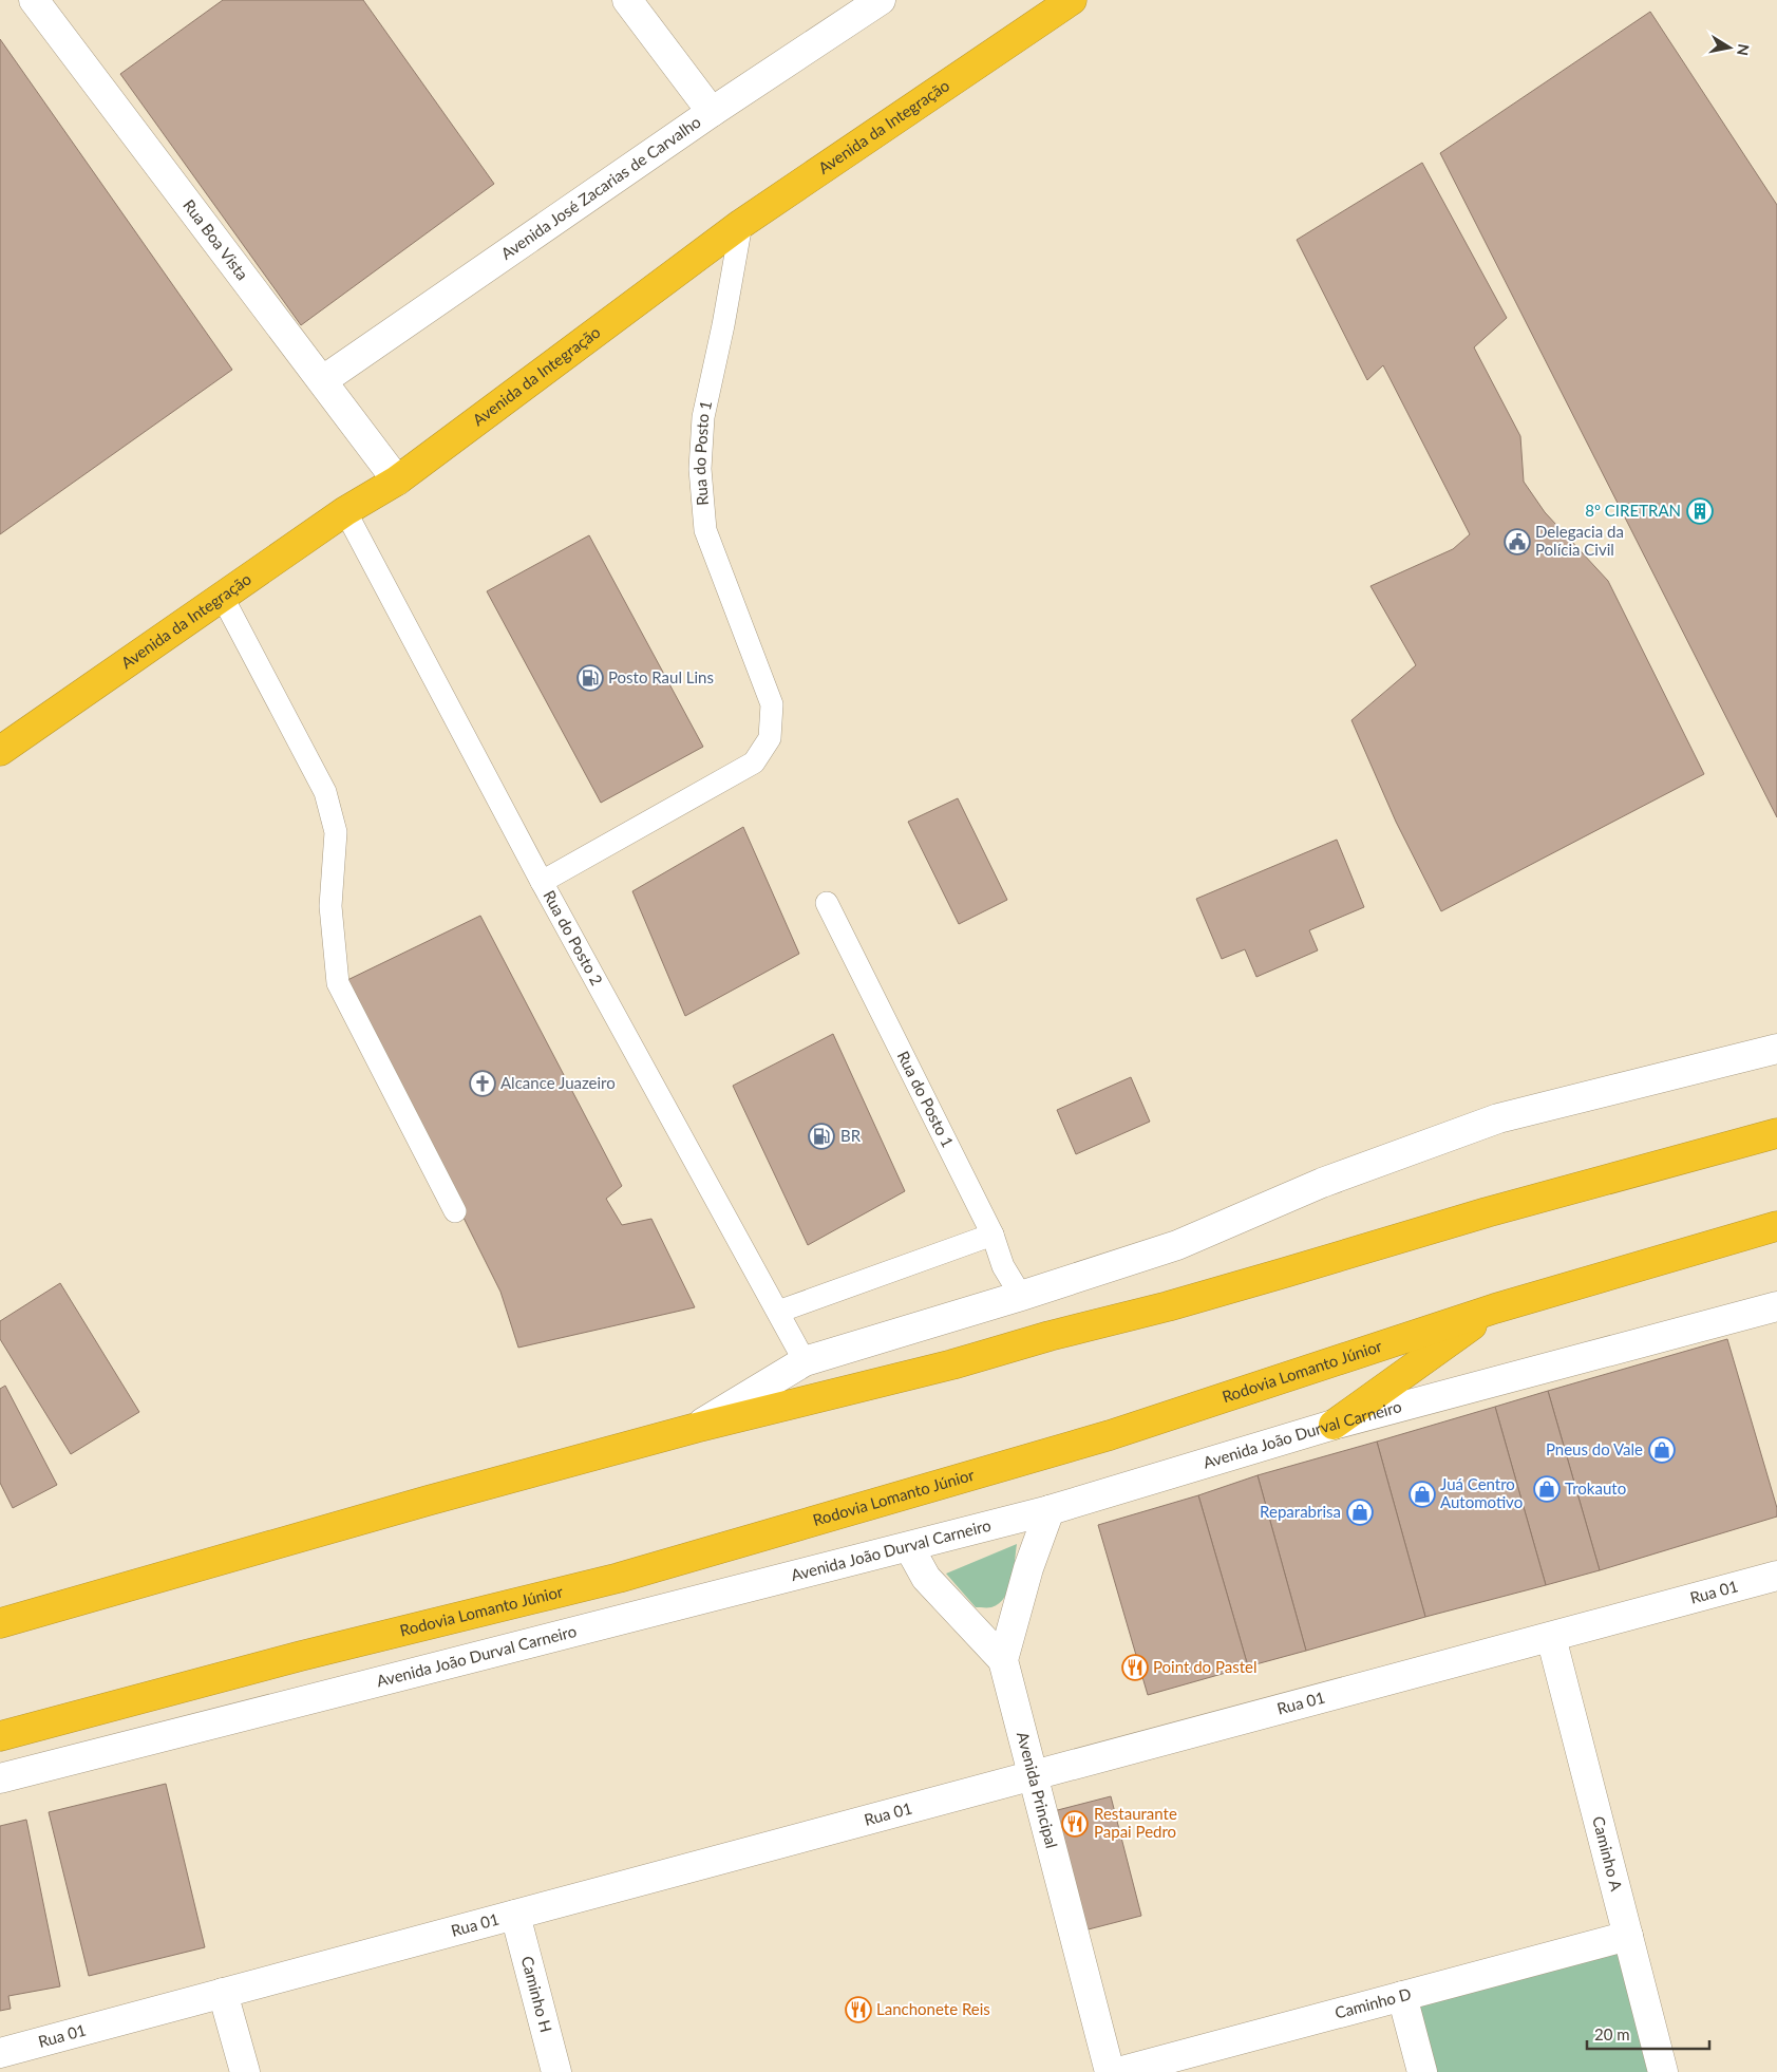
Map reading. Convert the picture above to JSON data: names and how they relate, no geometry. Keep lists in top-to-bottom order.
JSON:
{
  "streets": {
    "highway": ["Avenida da Integração", "Rodovia Lomanto Júnior"],
    "street": [
      "Avenida José Zacarias de Carvalho",
      "Rua Boa Vista",
      "Avenida João Durval Carneiro",
      "Rua 01",
      "Avenida Principal",
      "Caminho A",
      "Caminho H",
      "Caminho D"
    ],
    "lane": ["Rua do Posto 1", "Rua do Posto 2"]
  },
  "crossings": [
    ["Avenida da Integração", "Rua Boa Vista"],
    ["Avenida da Integração", "Rua do Posto 1"],
    ["Avenida da Integração", "Rua do Posto 2"],
    ["Avenida José Zacarias de Carvalho", "Rua Boa Vista"],
    ["Rua do Posto 1", "Rua do Posto 2"],
    ["Rua 01", "Avenida Principal"],
    ["Rua 01", "Caminho A"],
    ["Rua 01", "Caminho H"],
    ["Caminho A", "Caminho D"]
  ],
  "places": {
    "building": ["8º CIRETRAN"],
    "public building": ["Delegacia da Polícia Civil"],
    "fuel station": ["Posto Raul Lins", "BR"],
    "church": ["Alcance Juazeiro"],
    "shop": [
      "Pneus do Vale",
      "Trokauto",
      "Juá Centro Automotivo",
      "Reparabrisa"
    ],
    "restaurant": ["Point do Pastel", "Restaurante Papai Pedro", "Lanchonete Reis"]
  },
  "scale_bar": "20 m",
  "north": "right"
}
